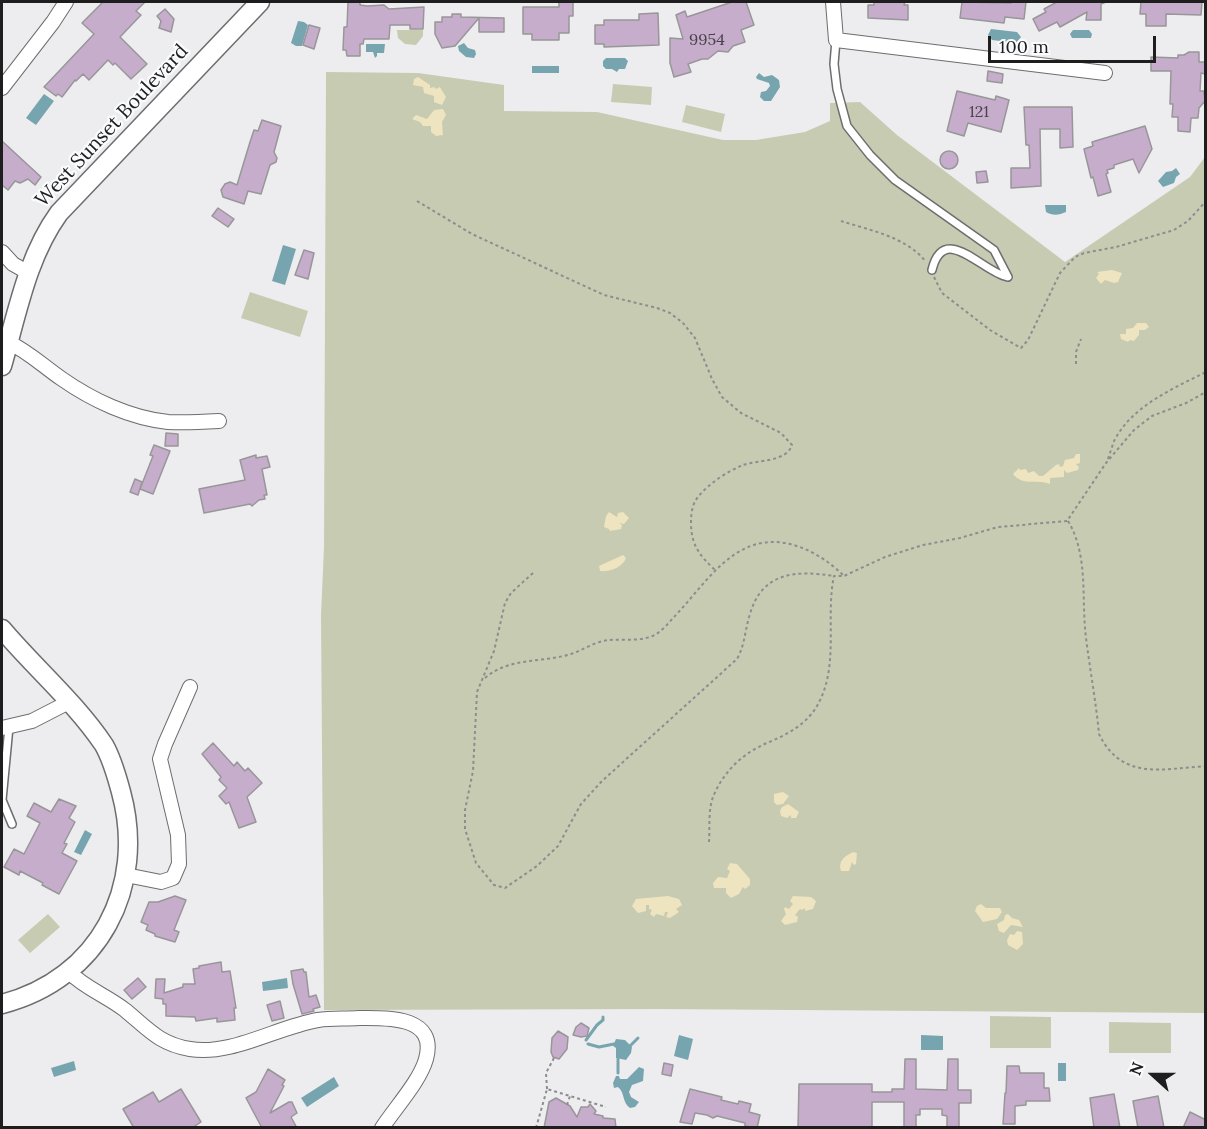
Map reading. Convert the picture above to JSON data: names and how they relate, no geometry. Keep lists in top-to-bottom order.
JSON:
{
  "streets": {
    "main road": ["West Sunset Boulevard"]
  },
  "house_numbers": ["9954", "121"],
  "scale_bar": "100 m",
  "north": "left"
}
